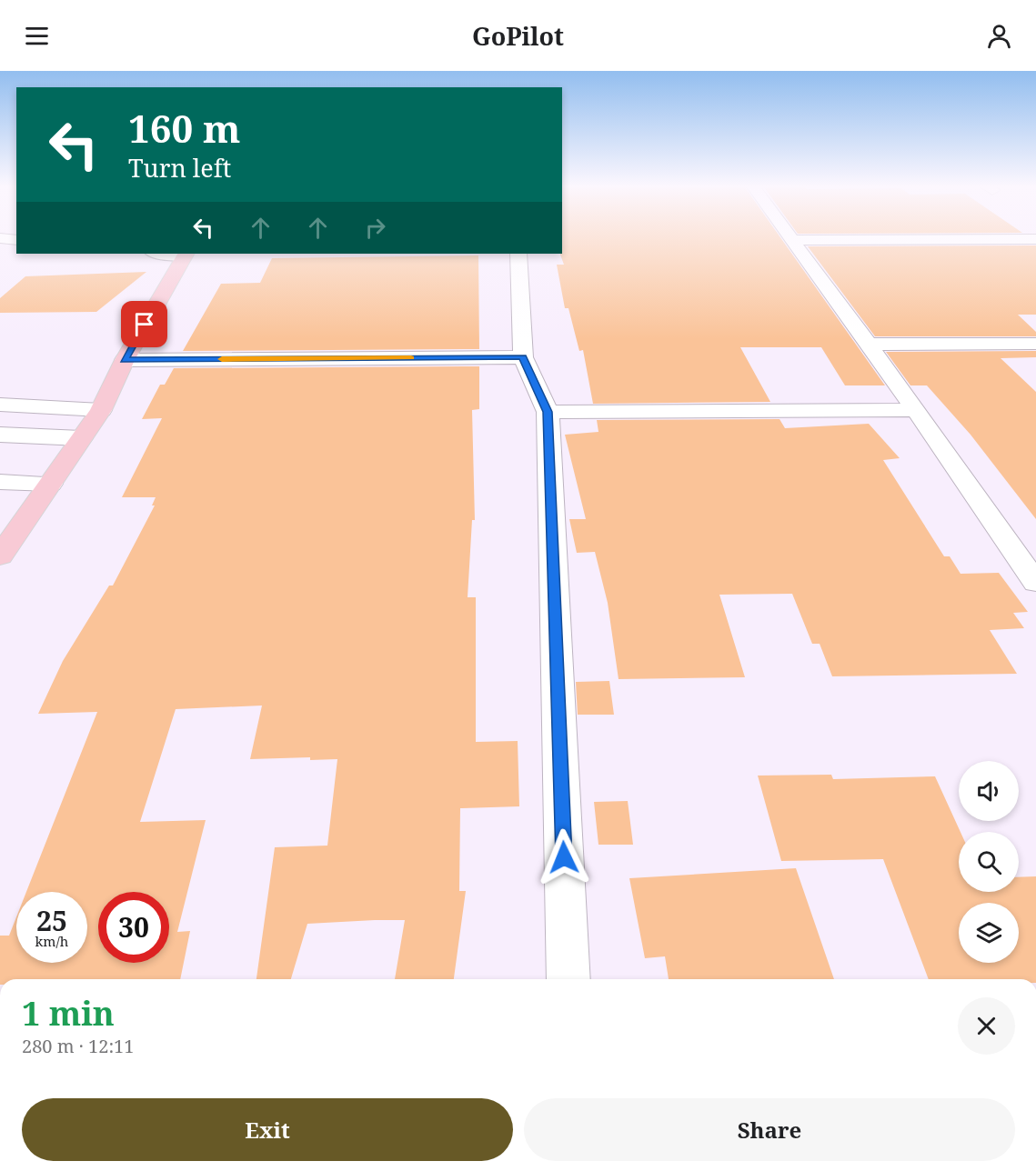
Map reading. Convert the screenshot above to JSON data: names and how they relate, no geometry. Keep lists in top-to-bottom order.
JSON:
{
  "page": {
    "header": "GoPilot",
    "turn": ["160 m", "Turn left"],
    "speed": "25 km/h",
    "limit": "30",
    "heading": ["1 min", "280 m · 12:11"],
    "buttons": ["Exit", "Share"]
  }
}
